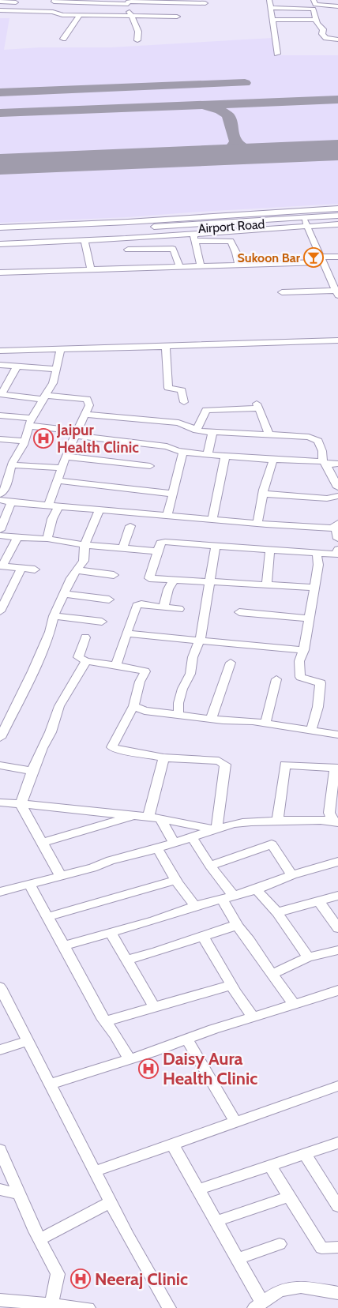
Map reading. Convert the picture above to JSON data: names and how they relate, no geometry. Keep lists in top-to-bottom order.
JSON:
{
  "streets": {
    "street": ["Airport Road"]
  },
  "places": {
    "bar": ["Sukoon Bar"],
    "hospital": ["Jaipur Health Clinic", "Daisy Aura Health Clinic", "Neeraj Clinic"]
  }
}
